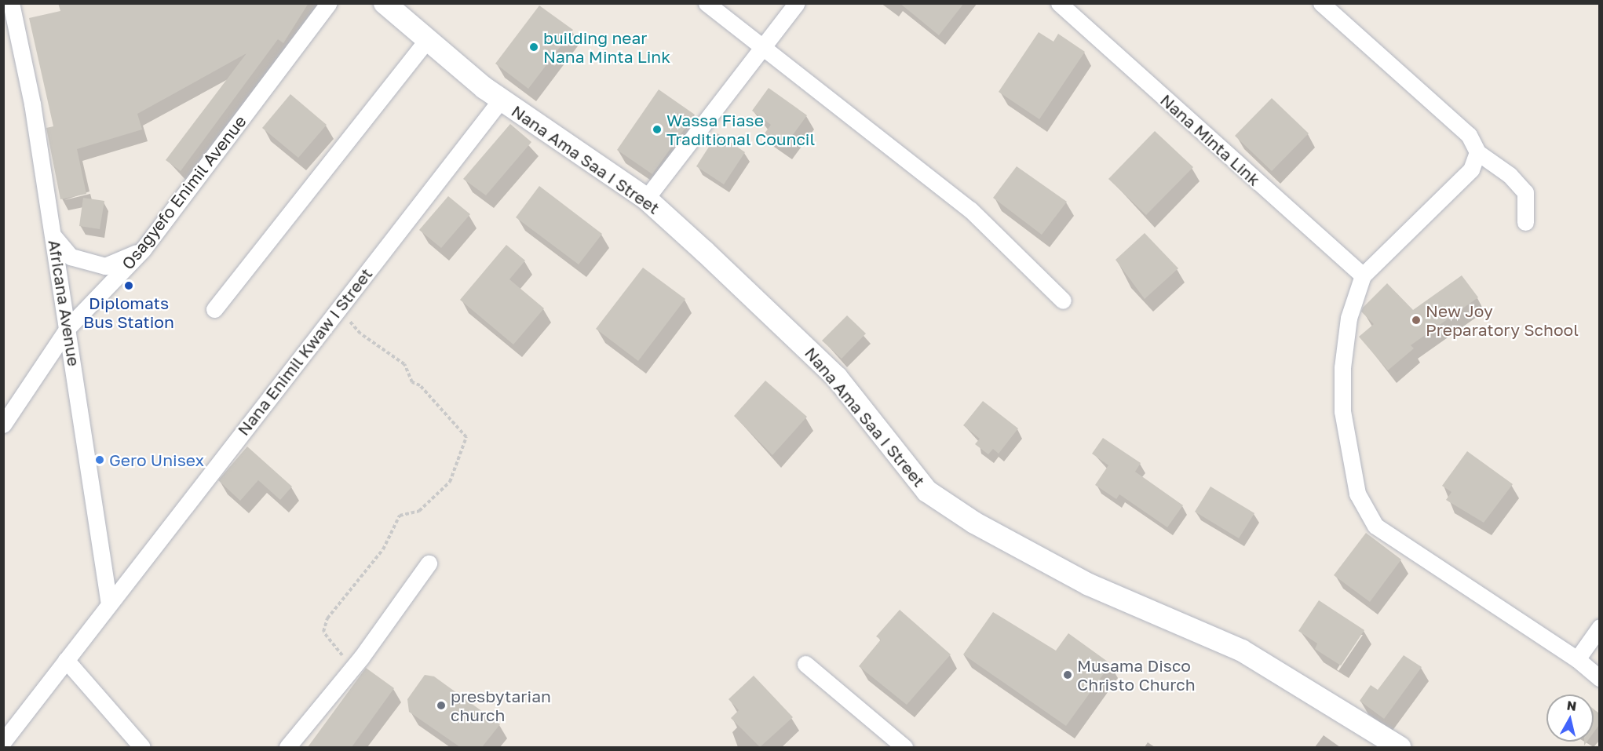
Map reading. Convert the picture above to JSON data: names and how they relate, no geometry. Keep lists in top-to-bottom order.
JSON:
{
  "streets": {
    "street": [
      "Nana Minta Link",
      "Nana Ama Saa I Street",
      "Osagyefo Enimil Avenue",
      "Africana Avenue",
      "Nana Enimil Kwaw I Street"
    ]
  },
  "crossings": [
    ["Nana Ama Saa I Street", "Nana Enimil Kwaw I Street"],
    ["Osagyefo Enimil Avenue", "Africana Avenue"],
    ["Africana Avenue", "Nana Enimil Kwaw I Street"]
  ],
  "places": [
    "building near Nana Minta Link",
    "Wassa Fiase Traditional Council",
    "Diplomats Bus Station",
    "New Joy Preparatory School",
    "Gero Unisex",
    "Musama Disco Christo Church",
    "presbytarian church"
  ],
  "north": "top"
}
